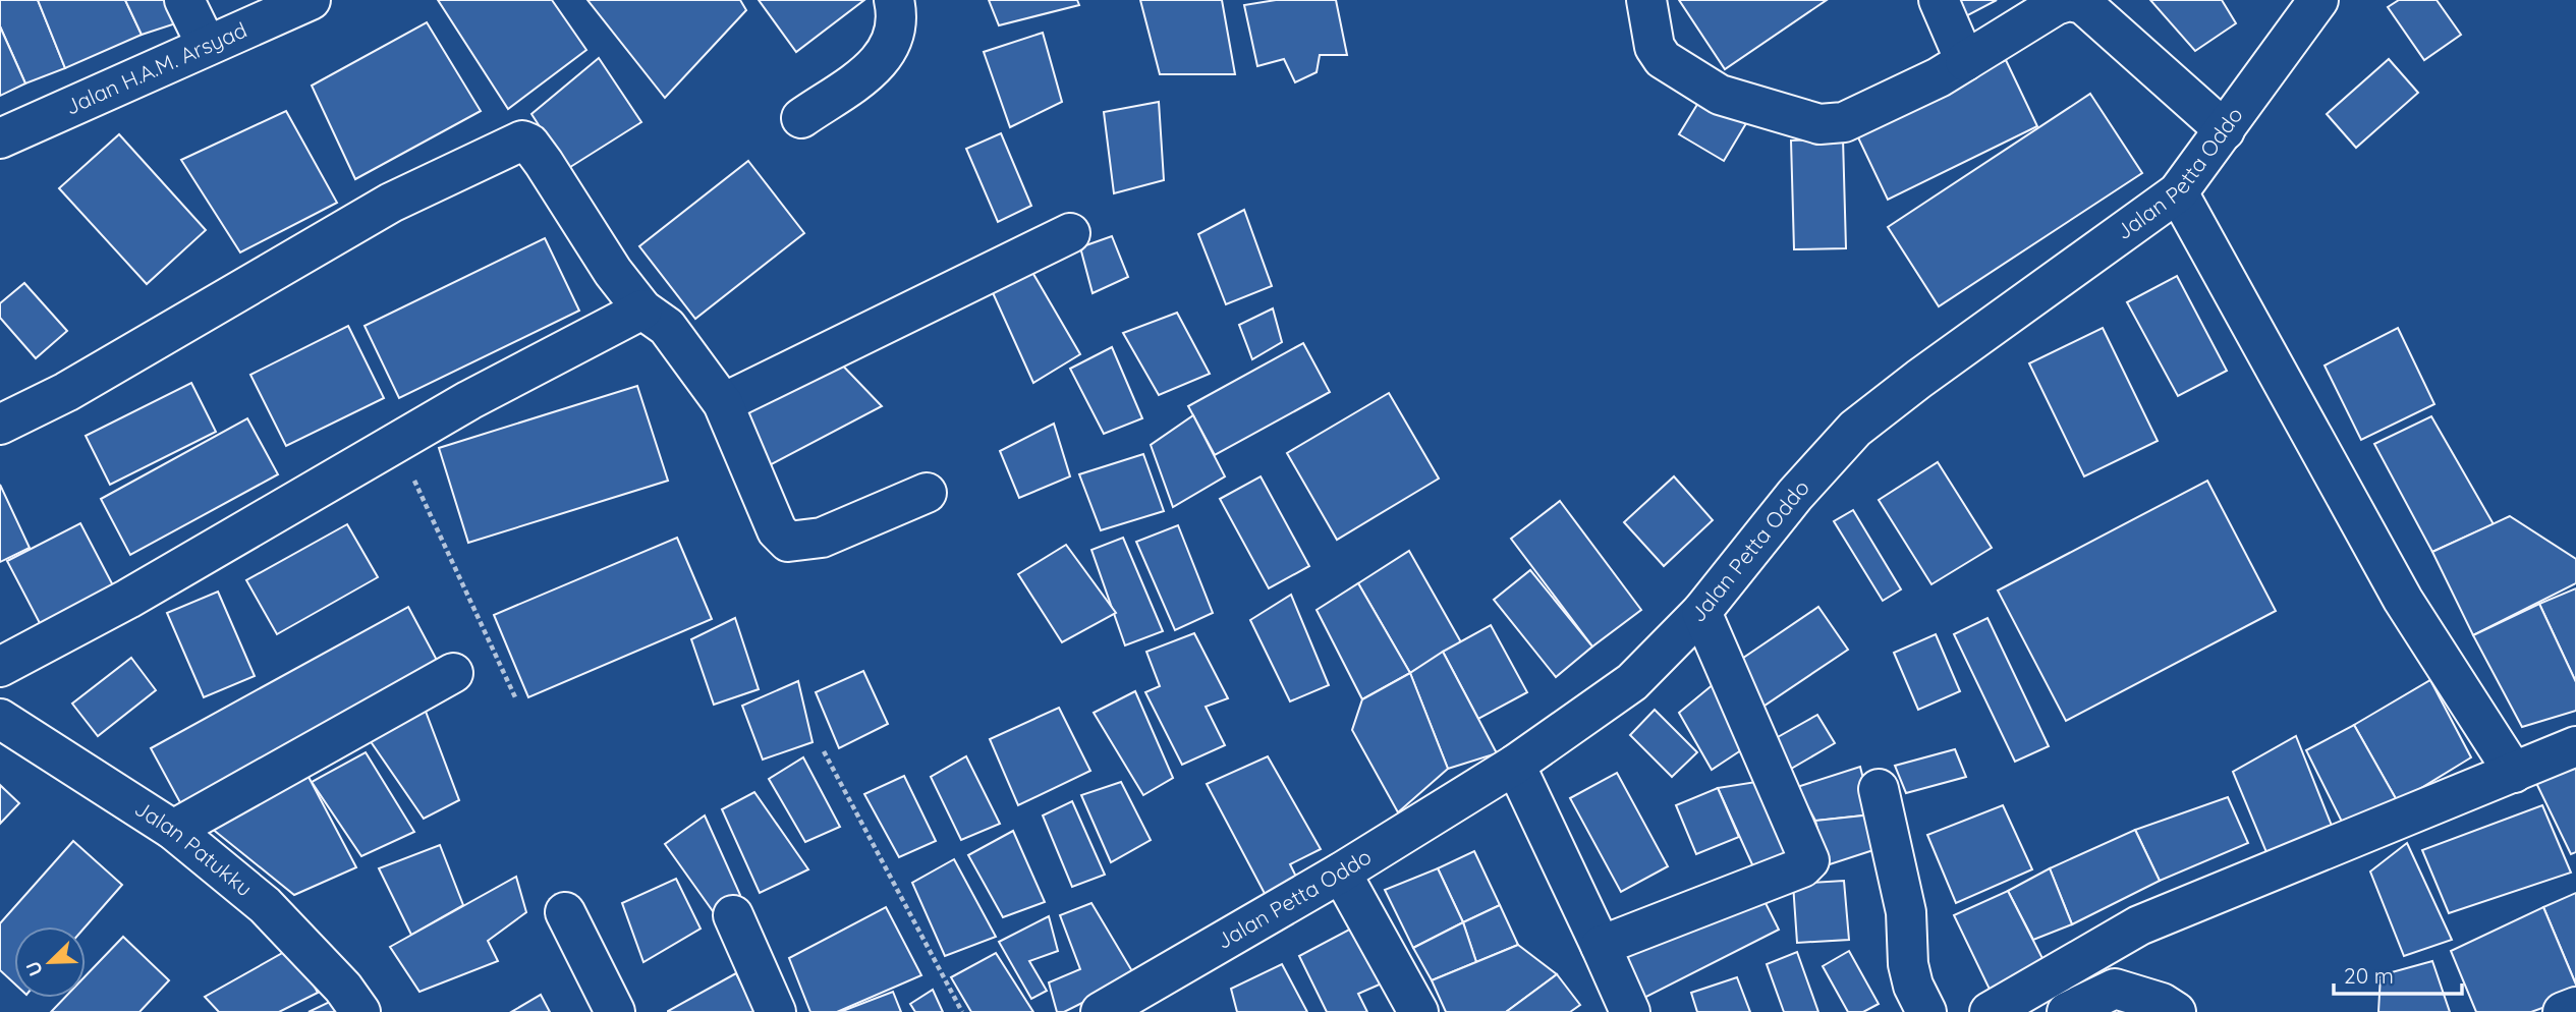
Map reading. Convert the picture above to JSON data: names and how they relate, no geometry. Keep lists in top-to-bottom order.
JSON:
{
  "streets": {
    "main road": ["Jalan H.A.M. Arsyad", "Jalan Petta Oddo", "Jalan Patukku"]
  },
  "scale_bar": "20 m",
  "north": "bottom left"
}
